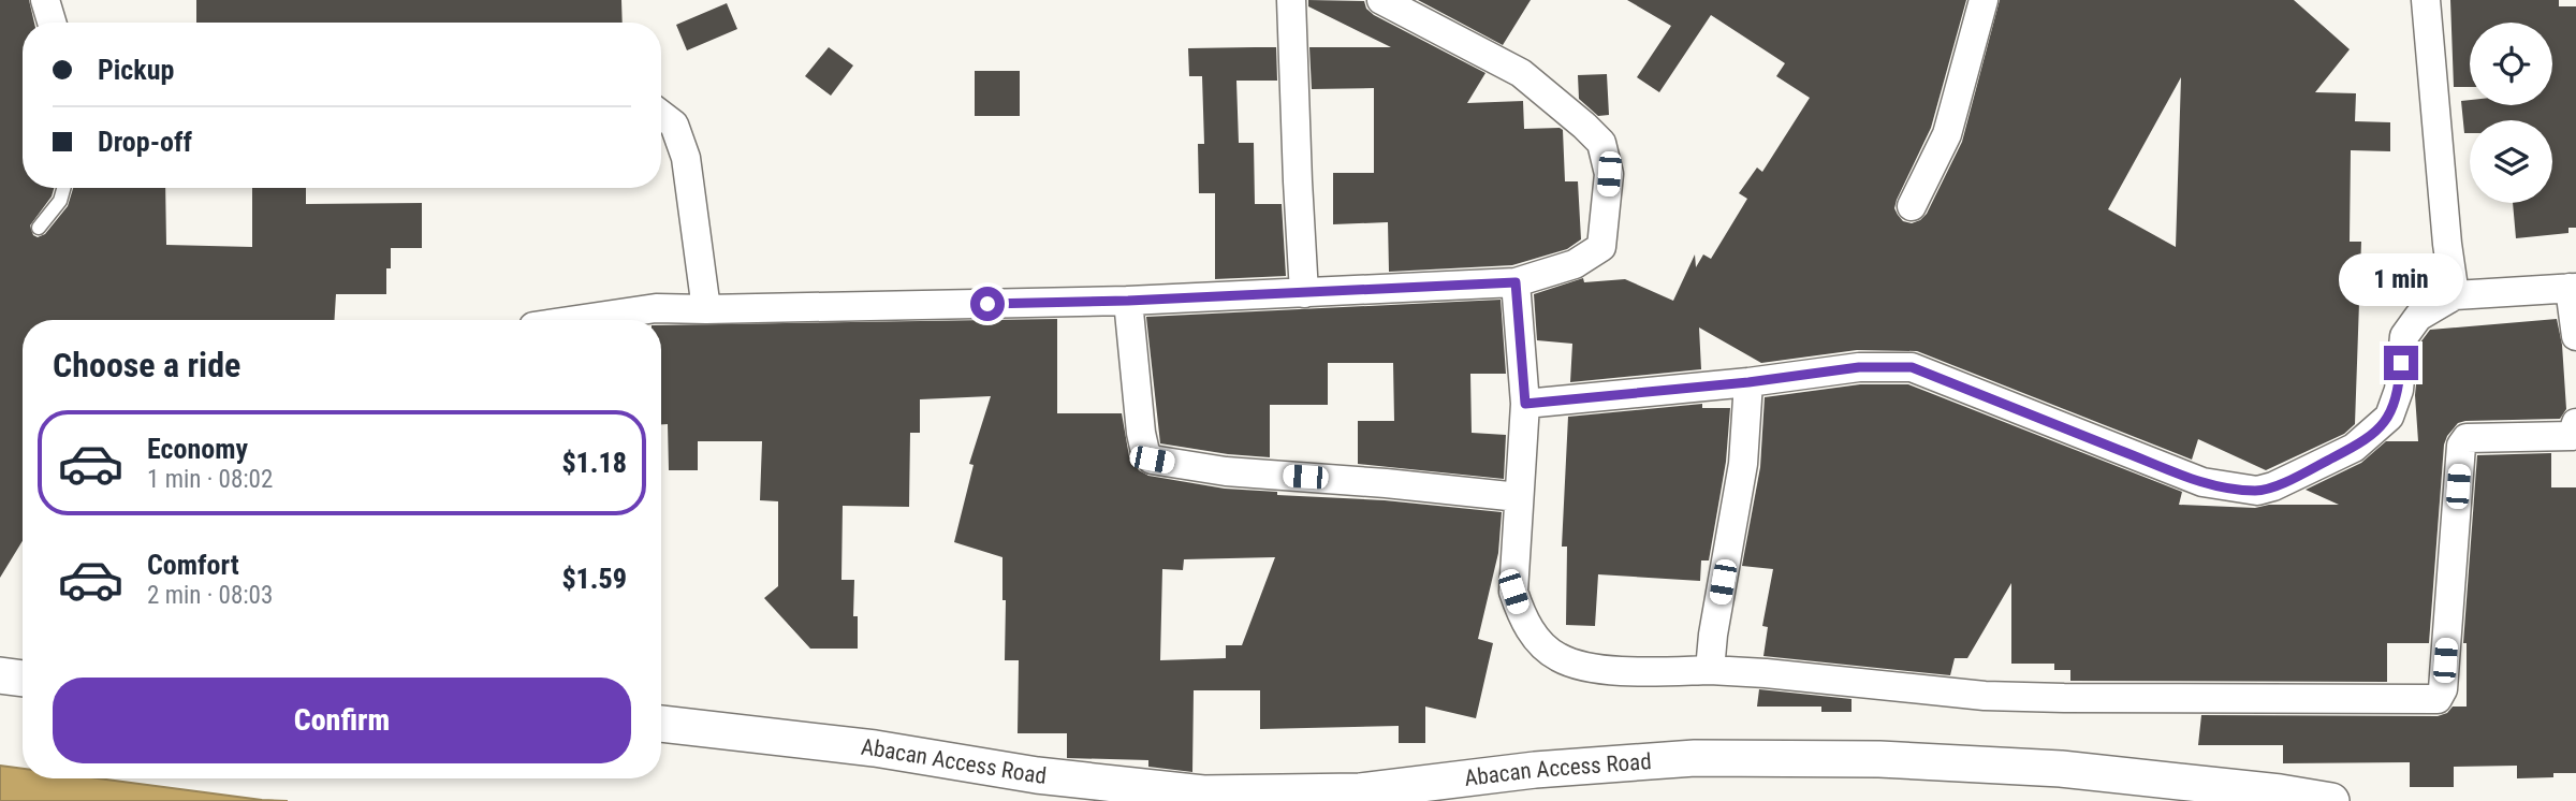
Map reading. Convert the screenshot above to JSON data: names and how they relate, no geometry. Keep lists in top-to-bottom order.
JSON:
{
  "streets": {
    "street": ["Abacan Access Road"]
  },
  "page": {
    "banner": ["Pickup", "Drop-off"],
    "bubble": "1 min",
    "heading": "Choose a ride",
    "list": [
      {
        "name": "Economy",
        "note": "1 min · 08:02",
        "value": "$1.18"
      },
      {
        "name": "Comfort",
        "note": "2 min · 08:03",
        "value": "$1.59"
      }
    ],
    "buttons": "Confirm"
  }
}
